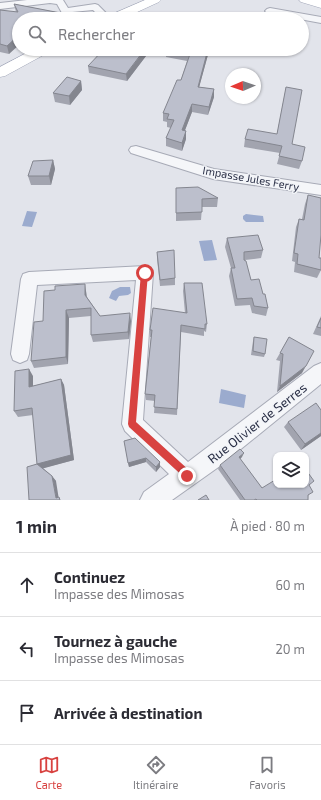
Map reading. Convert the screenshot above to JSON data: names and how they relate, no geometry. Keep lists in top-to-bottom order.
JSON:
{
  "streets": {
    "street": ["Impasse Jules Ferry", "Rue Olivier de Serres"]
  },
  "north": "left",
  "page": {
    "search": "Rechercher",
    "heading": ["1 min", "À pied · 80 m"],
    "list": [
      ["Continuez", "Impasse des Mimosas", "60 m"],
      ["Tournez à gauche", "Impasse des Mimosas", "20 m"],
      "Arrivée à destination"
    ],
    "nav": ["Carte", "Itinéraire", "Favoris"]
  }
}
